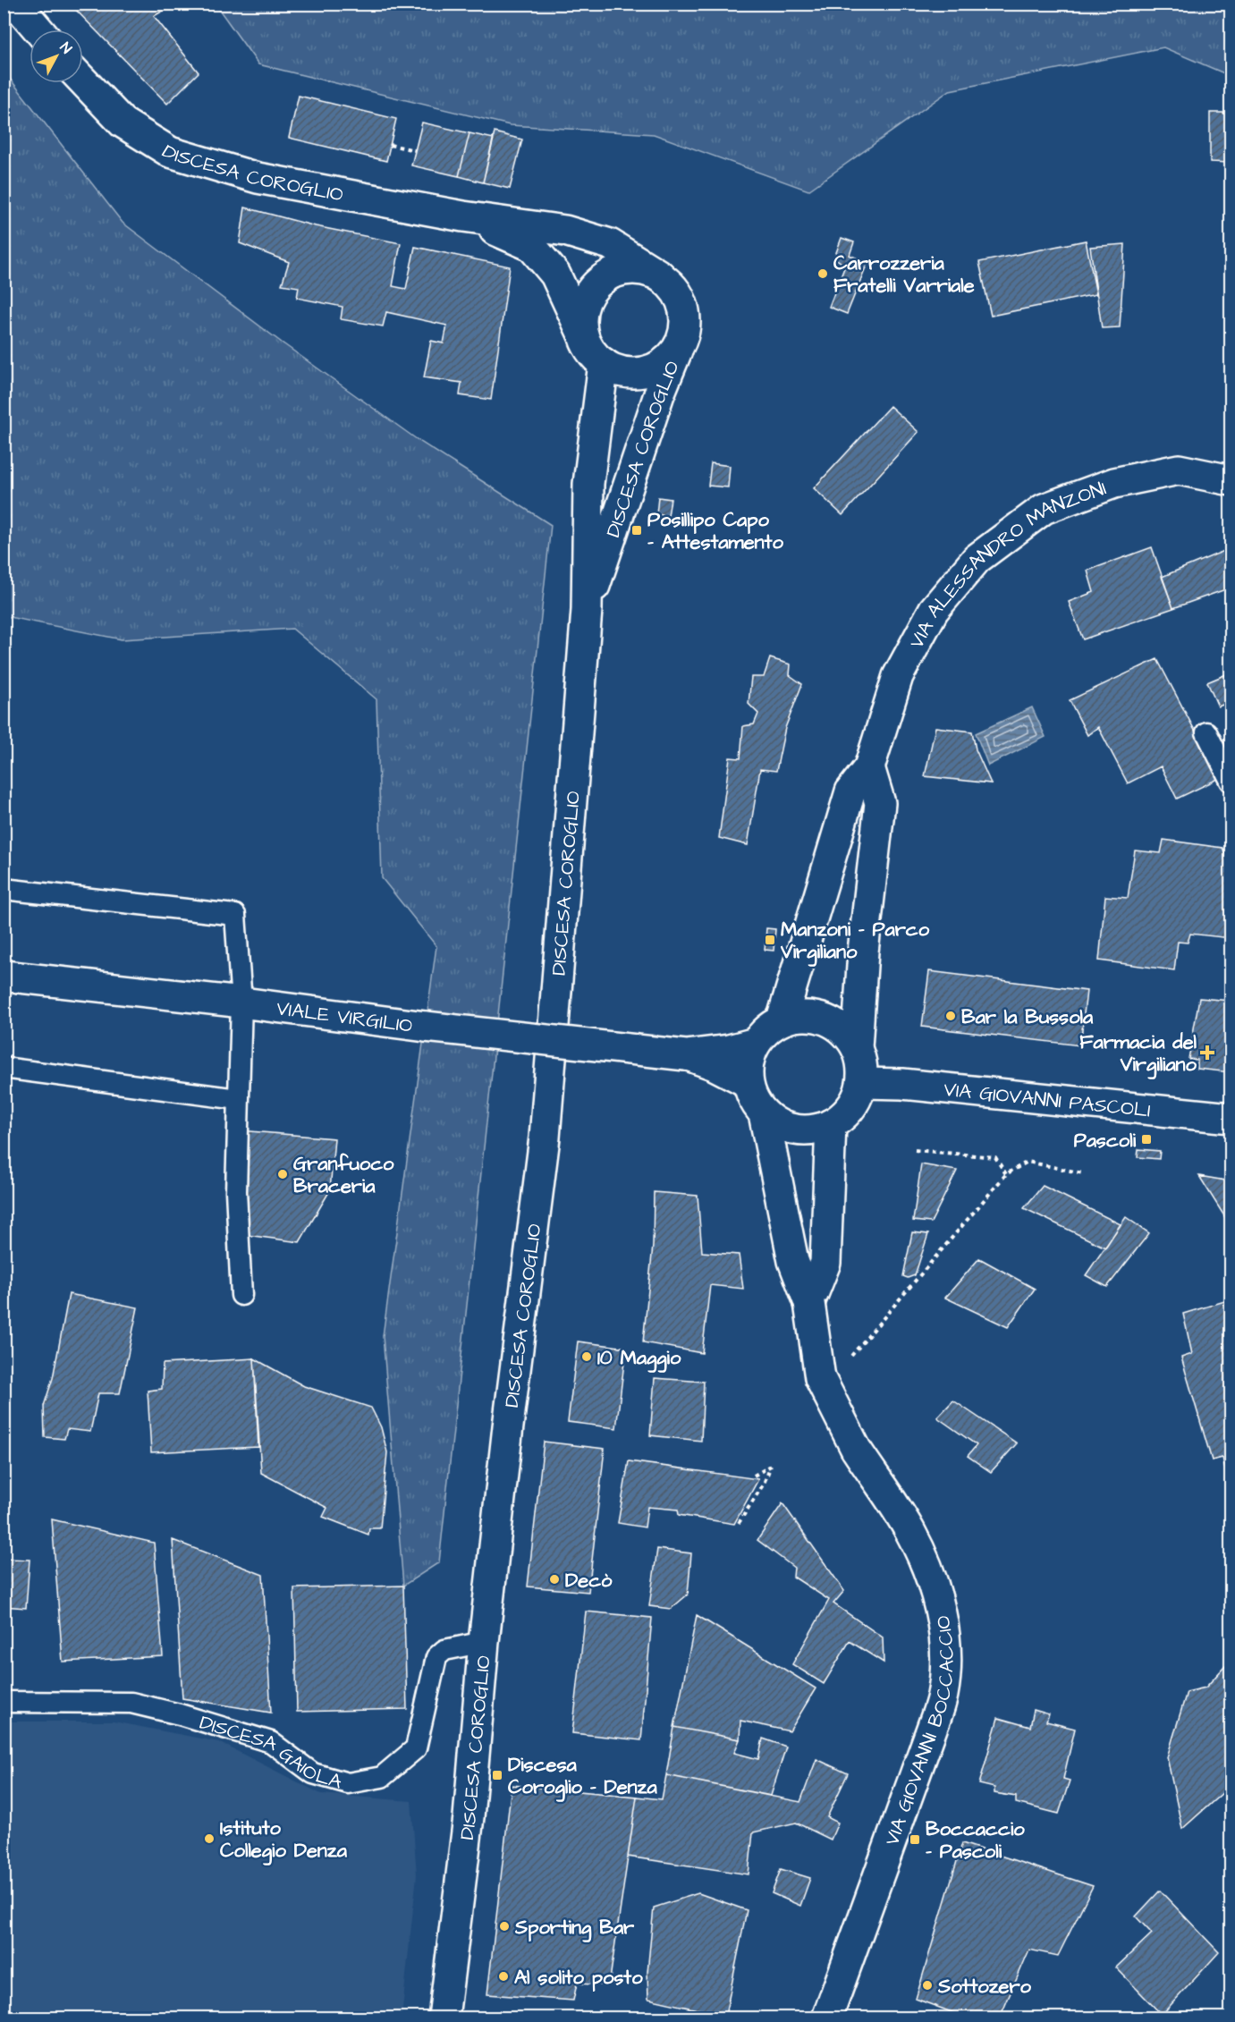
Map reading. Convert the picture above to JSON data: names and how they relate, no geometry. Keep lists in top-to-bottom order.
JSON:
{
  "streets": {
    "street": [
      "DISCESA COROGLIO",
      "VIA ALESSANDRO MANZONI",
      "VIALE VIRGILIO",
      "VIA GIOVANNI PASCOLI",
      "VIA GIOVANNI BOCCACCIO"
    ],
    "lane": ["DISCESA GAIOLA"]
  },
  "crossings": [
    ["DISCESA COROGLIO", "DISCESA GAIOLA"],
    ["VIA ALESSANDRO MANZONI", "VIALE VIRGILIO"],
    ["VIA ALESSANDRO MANZONI", "VIA GIOVANNI PASCOLI"],
    ["VIA ALESSANDRO MANZONI", "VIA GIOVANNI BOCCACCIO"],
    ["VIALE VIRGILIO", "VIA GIOVANNI PASCOLI"],
    ["VIALE VIRGILIO", "VIA GIOVANNI BOCCACCIO"],
    ["VIA GIOVANNI PASCOLI", "VIA GIOVANNI BOCCACCIO"]
  ],
  "places": {
    "other": [
      "Carrozzeria Fratelli Varriale",
      "Bar la Bussola",
      "Granfuoco Braceria",
      "10 Maggio",
      "Decò",
      "Istituto Collegio Denza",
      "Sporting Bar",
      "Al solito posto",
      "Sottozero"
    ],
    "transit": [
      "Posillipo Capo - Attestamento",
      "Manzoni - Parco Virgiliano",
      "Pascoli",
      "Discesa Coroglio - Denza",
      "Boccaccio - Pascoli"
    ],
    "health": ["Farmacia del Virgiliano"]
  },
  "north": "top right"
}
